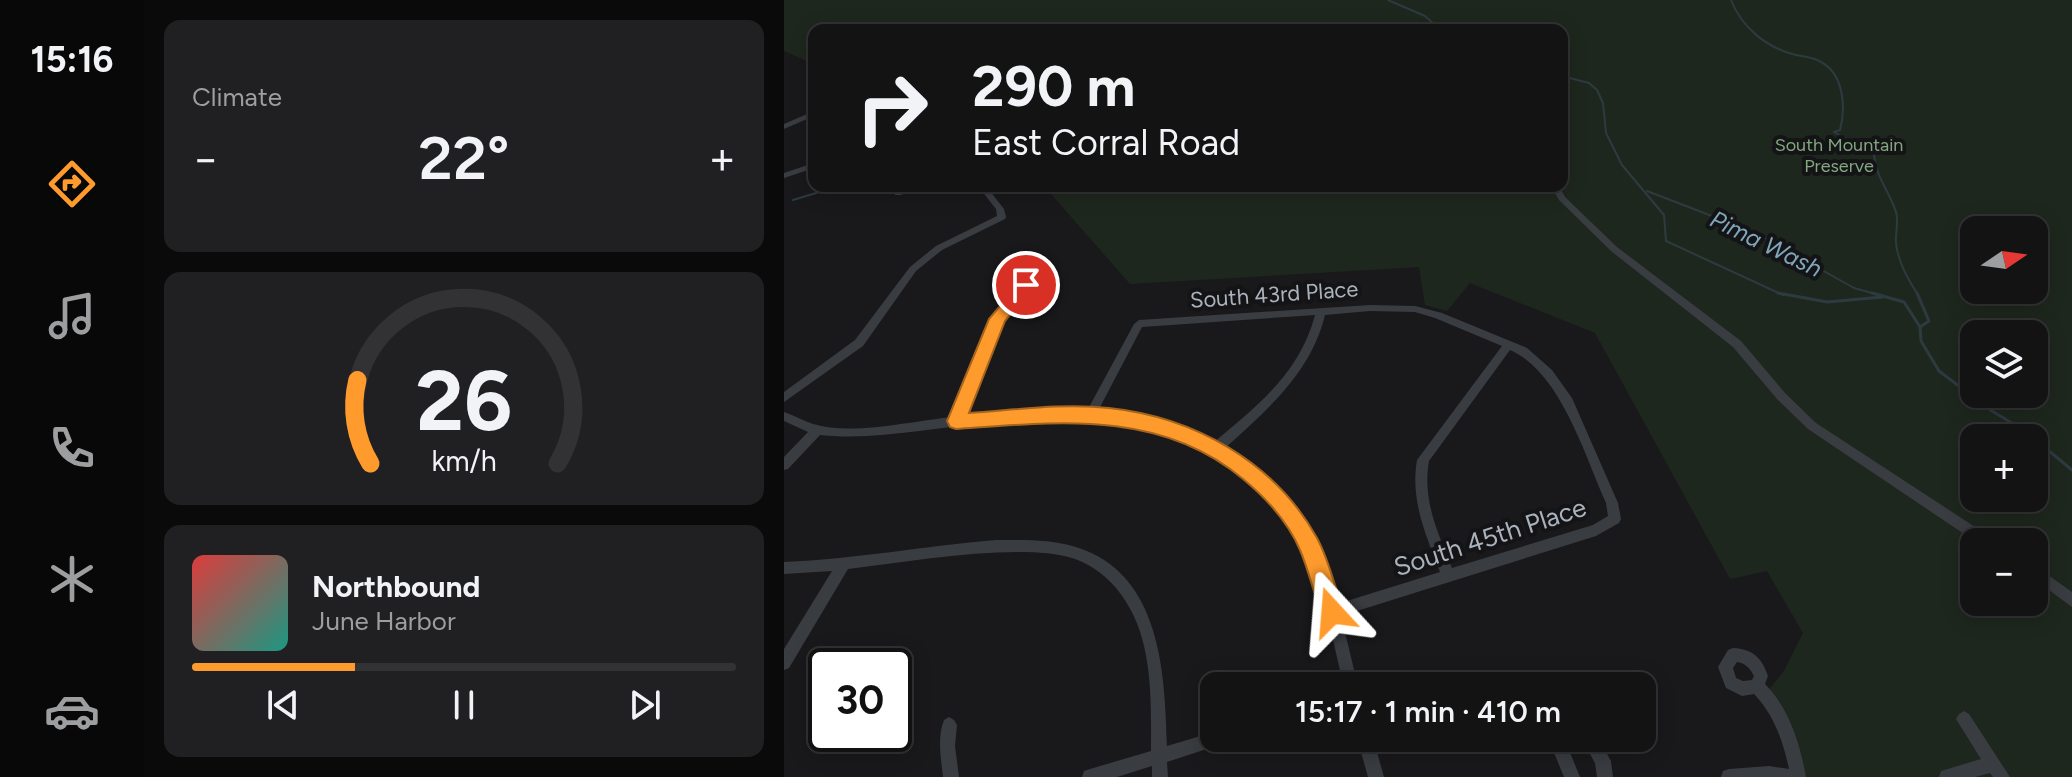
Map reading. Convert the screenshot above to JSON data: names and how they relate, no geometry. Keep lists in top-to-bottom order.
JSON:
{
  "streets": {
    "street": ["South 43rd Place", "South 45th Place"]
  },
  "crossings": [
    ["South 43rd Place", "South 45th Place"]
  ],
  "water": ["Pima Wash"],
  "parks": ["South Mountain Preserve"],
  "north": "right",
  "page": {
    "tabs": "15:16",
    "tile": "Climate",
    "turn": ["290 m", "East Corral Road"],
    "heat": ["−", "22°", "+"],
    "map_buttons": ["+", "−"],
    "song": ["Northbound", "June Harbor"],
    "limit": "30",
    "trip": "15:17 · 1 min · 410 m",
    "gauge": ["26", "km/h"]
  }
}
